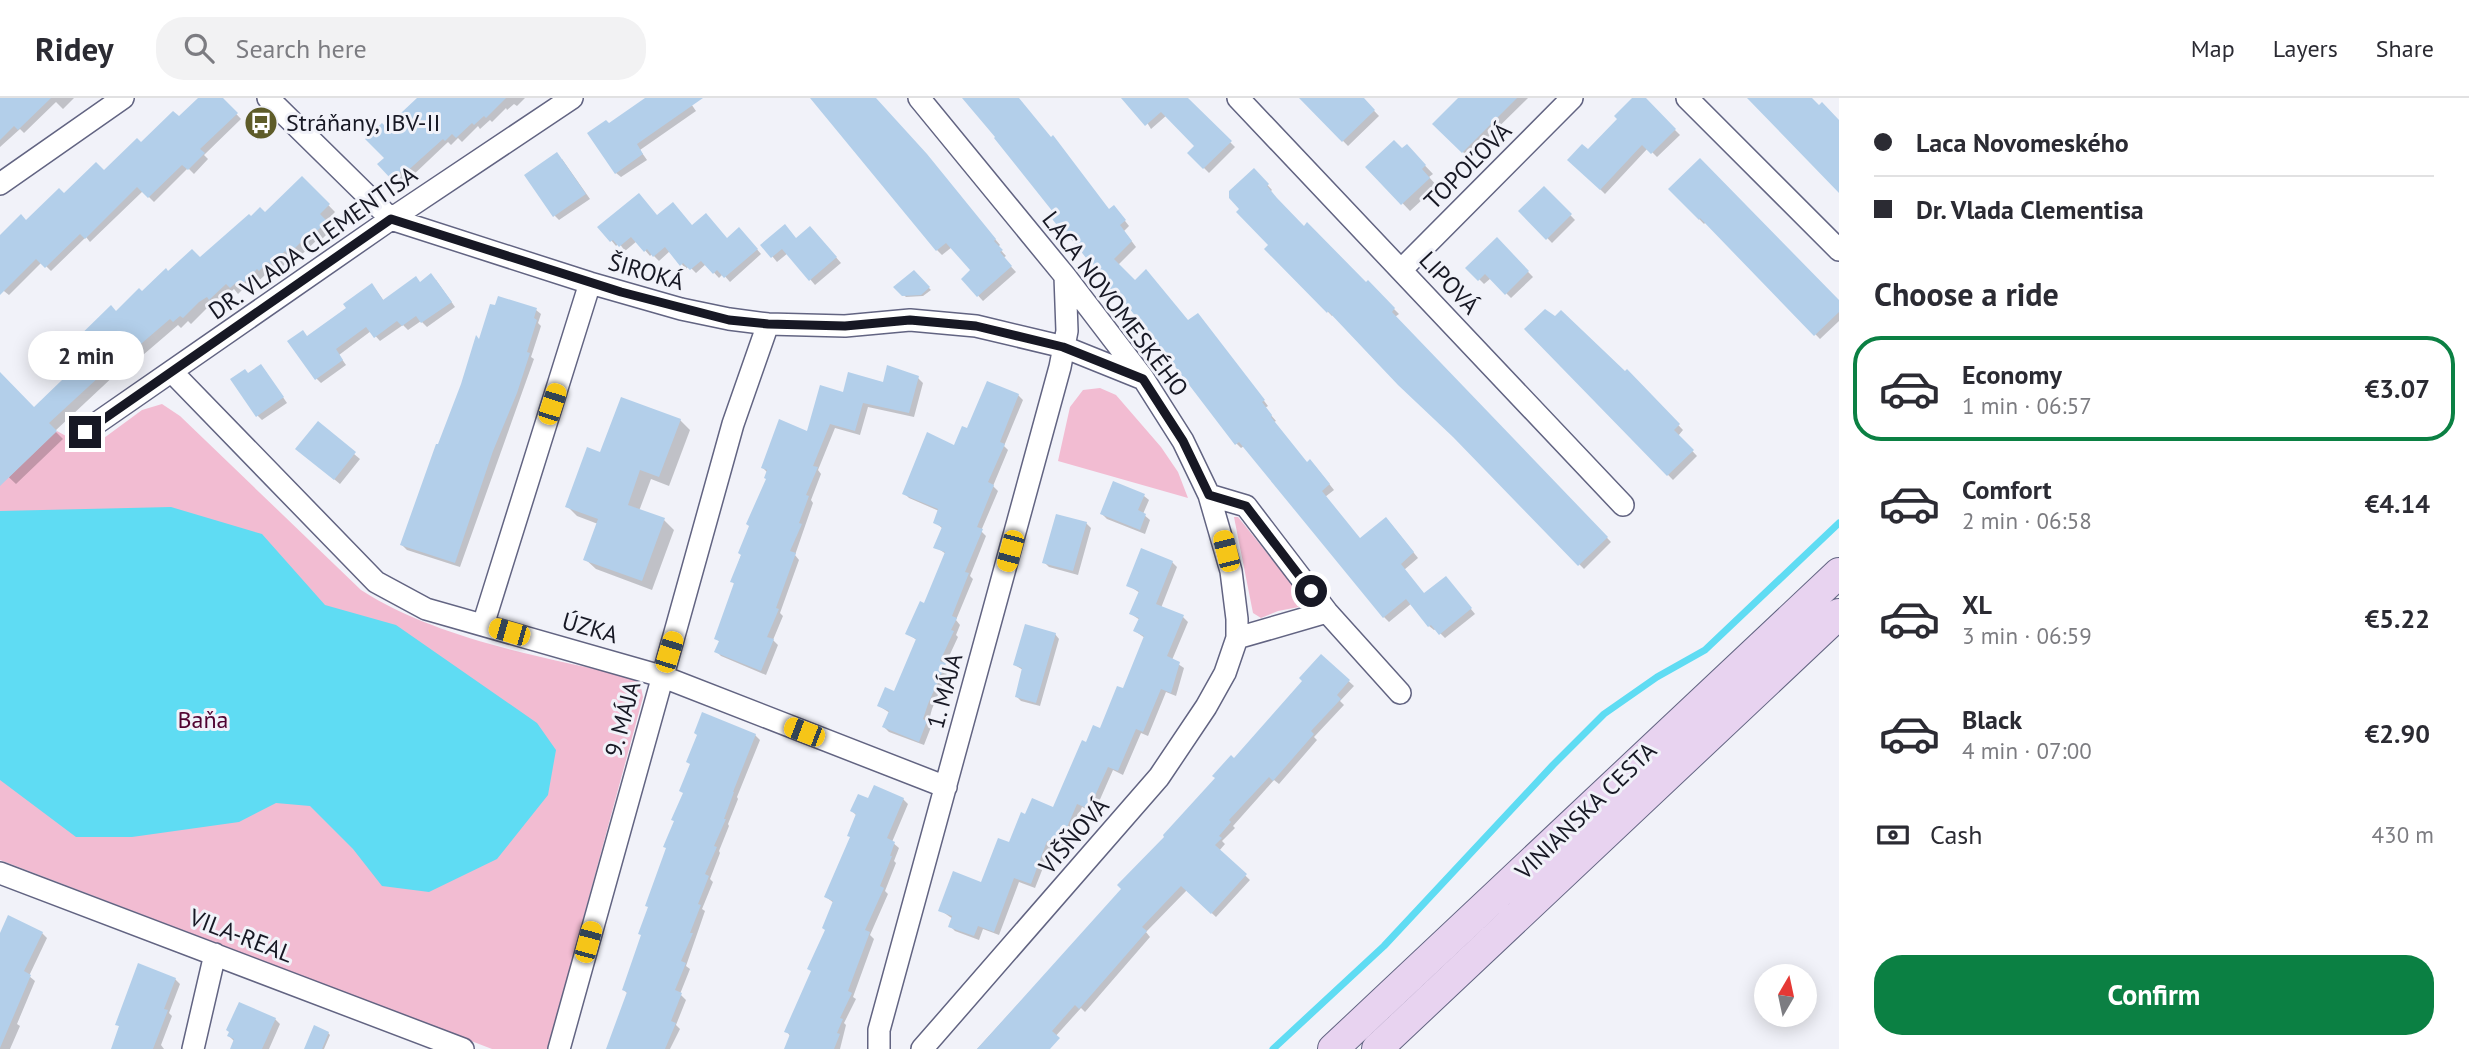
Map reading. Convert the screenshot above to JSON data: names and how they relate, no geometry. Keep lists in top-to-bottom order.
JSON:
{
  "streets": {
    "main road": ["VINIANSKA CESTA"],
    "street": [
      "TOPOĽOVÁ",
      "DR. VLADA CLEMENTISA",
      "ŠIROKÁ",
      "LIPOVÁ",
      "LACA NOVOMESKÉHO",
      "ÚZKA",
      "1. MÁJA",
      "9. MÁJA",
      "VIŠŇOVÁ",
      "VILA-REAL"
    ]
  },
  "crossings": [
    ["TOPOĽOVÁ", "LIPOVÁ"],
    ["DR. VLADA CLEMENTISA", "ŠIROKÁ"],
    ["DR. VLADA CLEMENTISA", "ÚZKA"],
    ["ŠIROKÁ", "LACA NOVOMESKÉHO"],
    ["ŠIROKÁ", "1. MÁJA"],
    ["ŠIROKÁ", "9. MÁJA"],
    ["LACA NOVOMESKÉHO", "1. MÁJA"],
    ["LACA NOVOMESKÉHO", "VIŠŇOVÁ"],
    ["ÚZKA", "1. MÁJA"],
    ["ÚZKA", "9. MÁJA"]
  ],
  "parks": ["Baňa"],
  "places": {
    "bus stop": ["Stráňany, IBV-II"]
  },
  "north": "top",
  "page": {
    "header": "Ridey",
    "search": "Search here",
    "nav": ["Map", "Layers", "Share"],
    "banner": ["Laca Novomeského", "Dr. Vlada Clementisa"],
    "heading": "Choose a ride",
    "bubble": "2 min",
    "list": [
      {
        "name": "Economy",
        "note": "1 min · 06:57",
        "value": "€3.07"
      },
      {
        "name": "Comfort",
        "note": "2 min · 06:58",
        "value": "€4.14"
      },
      {
        "name": "XL",
        "note": "3 min · 06:59",
        "value": "€5.22"
      },
      {
        "name": "Black",
        "note": "4 min · 07:00",
        "value": "€2.90"
      }
    ],
    "pay": ["Cash", "430 m"],
    "buttons": "Confirm"
  }
}
